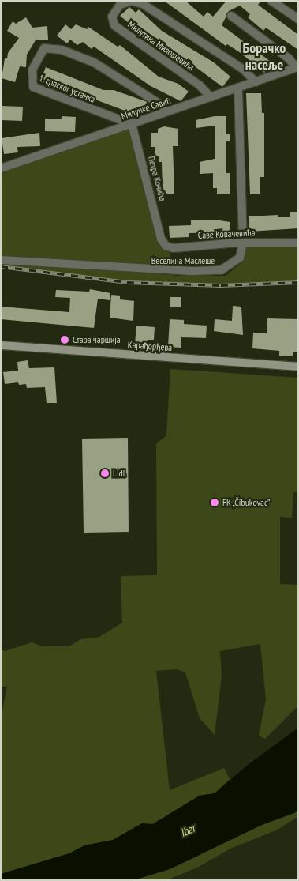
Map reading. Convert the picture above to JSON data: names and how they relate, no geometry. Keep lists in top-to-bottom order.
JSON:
{
  "streets": {
    "street": [
      "Милутина Милошевића",
      "1. српског устанка",
      "Милунке Савић",
      "Петра Кочића",
      "Саве Ковачевића",
      "Веселина Маслеше",
      "Карађорђева"
    ]
  },
  "crossings": [
    ["Милутина Милошевића", "Милунке Савић"],
    ["1. српског устанка", "Милунке Савић"],
    ["1. српског устанка", "Петра Кочића"],
    ["Милунке Савић", "Петра Кочића"],
    ["Милунке Савић", "Веселина Маслеше"],
    ["Петра Кочића", "Саве Ковачевића"],
    ["Саве Ковачевића", "Веселина Маслеше"]
  ],
  "districts": ["Борачко насеље"],
  "water": ["Ibar"],
  "places": ["Стара чаршија", "Lidl", "FK „Čibukovac”"]
}
